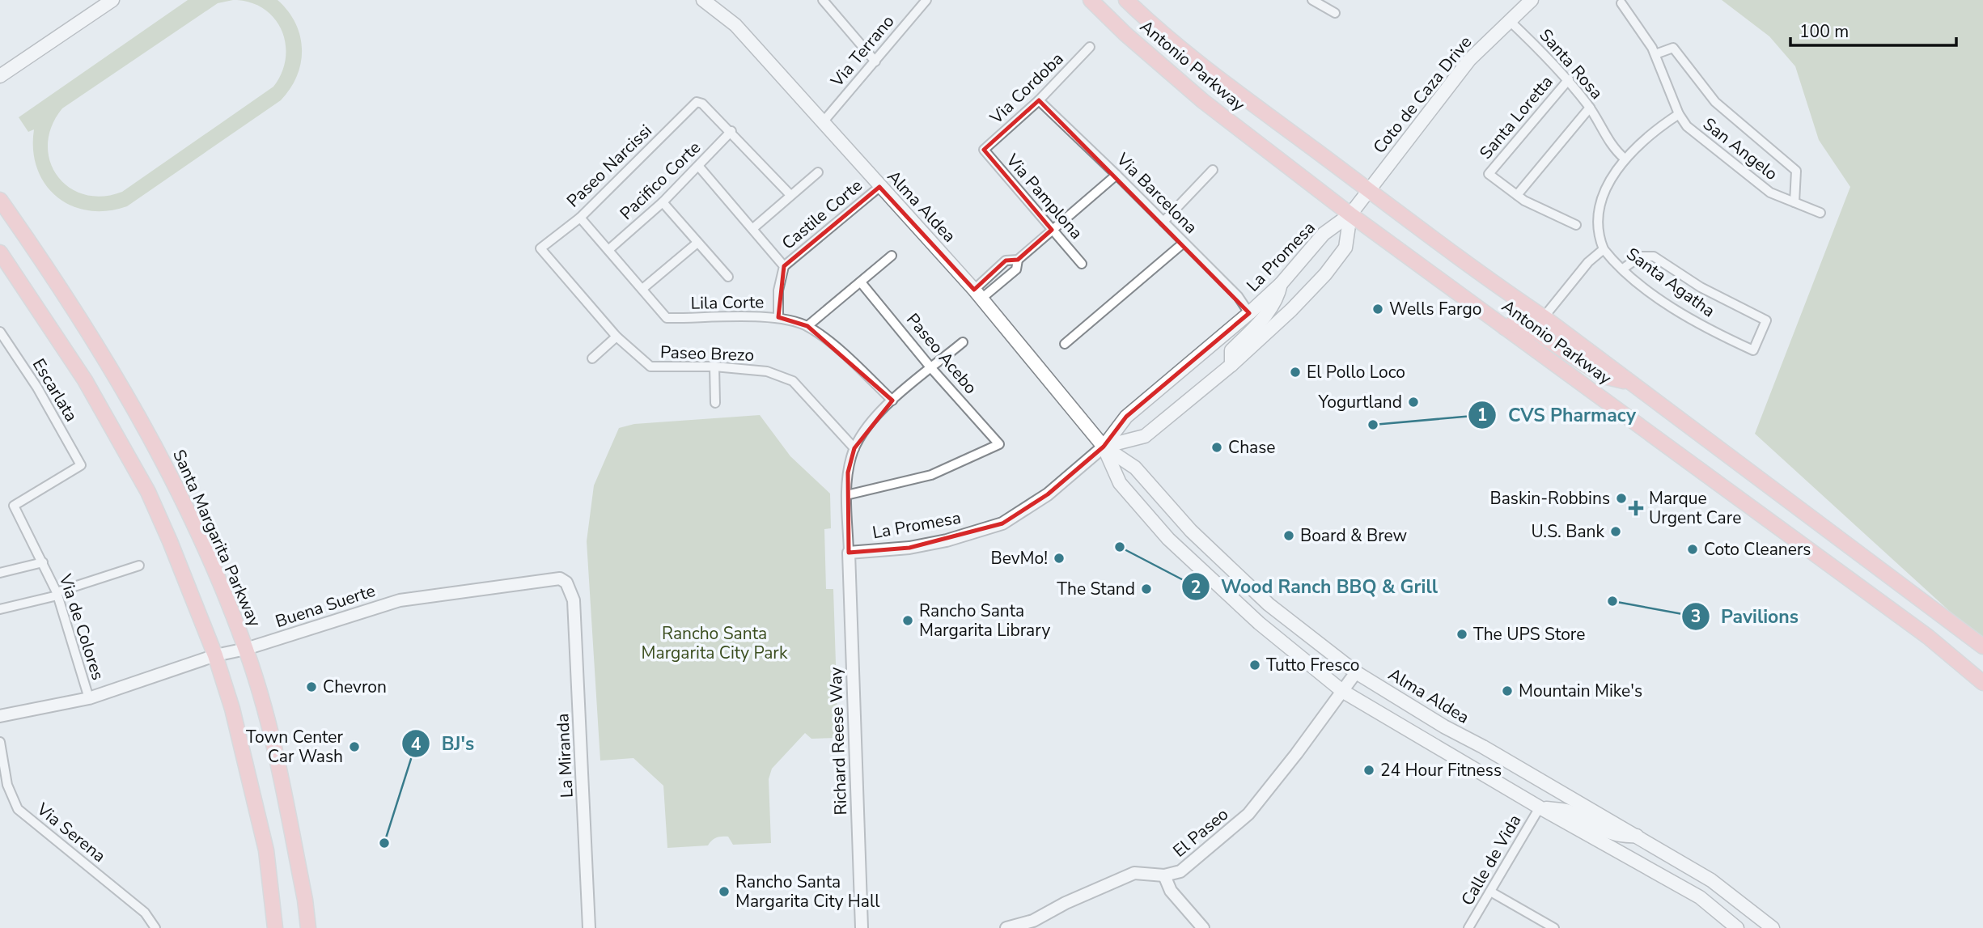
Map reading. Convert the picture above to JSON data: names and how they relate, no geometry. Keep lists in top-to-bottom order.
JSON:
{
  "streets": {
    "main road": [
      "Antonio Parkway",
      "Coto de Caza Drive",
      "Alma Aldea",
      "La Promesa",
      "Santa Margarita Parkway"
    ],
    "street": [
      "Via Terrano",
      "Santa Rosa",
      "Via Cordoba",
      "Santa Loretta",
      "San Angelo",
      "Paseo Narcissi",
      "Pacifico Corte",
      "Via Barcelona",
      "Via Pamplona",
      "Castile Corte",
      "Santa Agatha",
      "Lila Corte",
      "Paseo Brezo",
      "Paseo Acebo",
      "Escarlata",
      "Buena Suerte",
      "Via de Colores",
      "Richard Reese Way",
      "La Miranda",
      "Via Serena",
      "El Paseo",
      "Calle de Vida"
    ]
  },
  "crossings": [
    ["Via Terrano", "Alma Aldea"],
    ["Santa Rosa", "Coto de Caza Drive"],
    ["Santa Rosa", "Santa Loretta"],
    ["Antonio Parkway", "Coto de Caza Drive"],
    ["Antonio Parkway", "La Promesa"],
    ["Via Cordoba", "Via Barcelona"],
    ["Via Cordoba", "Via Pamplona"],
    ["Coto de Caza Drive", "La Promesa"],
    ["Paseo Narcissi", "Pacifico Corte"],
    ["Paseo Narcissi", "Lila Corte"],
    ["Paseo Narcissi", "Paseo Brezo"],
    ["Pacifico Corte", "Lila Corte"],
    ["Via Barcelona", "La Promesa"],
    ["Alma Aldea", "Castile Corte"],
    ["Alma Aldea", "La Promesa"],
    ["Alma Aldea", "El Paseo"],
    ["Alma Aldea", "Calle de Vida"],
    ["La Promesa", "Richard Reese Way"],
    ["Escarlata", "Via de Colores"],
    ["Santa Margarita Parkway", "Buena Suerte"],
    ["Buena Suerte", "Via de Colores"],
    ["Buena Suerte", "La Miranda"]
  ],
  "parks": ["Rancho Santa Margarita City Park"],
  "places": {
    "other": [
      "Wells Fargo",
      "El Pollo Loco",
      "Yogurtland",
      "CVS Pharmacy",
      "Chase",
      "Baskin-Robbins",
      "U.S. Bank",
      "Board & Brew",
      "Wood Ranch BBQ & Grill",
      "Coto Cleaners",
      "BevMo!",
      "The Stand",
      "Pavilions",
      "Rancho Santa Margarita Library",
      "The UPS Store",
      "Tutto Fresco",
      "Chevron",
      "Mountain Mike's",
      "Town Center Car Wash",
      "24 Hour Fitness",
      "BJ's",
      "Rancho Santa Margarita City Hall"
    ],
    "health": ["Marque Urgent Care"]
  },
  "scale_bar": "100 m"
}
